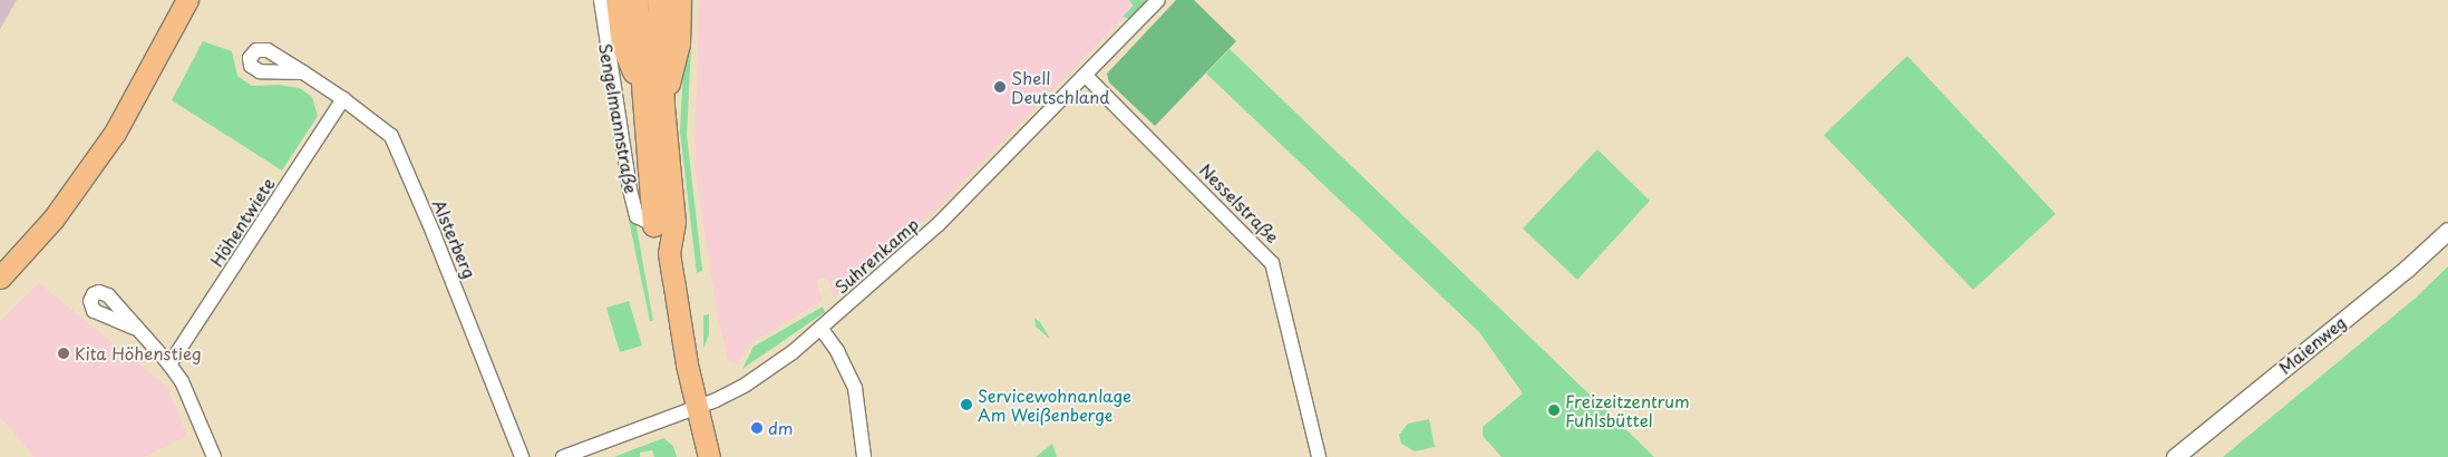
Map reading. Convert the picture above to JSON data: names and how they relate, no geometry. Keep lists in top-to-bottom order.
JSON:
{
  "streets": {
    "highway": ["Sengelmannstraße"],
    "street": [
      "Nesselstraße",
      "Höhentwiete",
      "Alsterberg",
      "Suhrenkamp",
      "Maienweg"
    ]
  },
  "crossings": [
    ["Sengelmannstraße", "Suhrenkamp"],
    ["Nesselstraße", "Suhrenkamp"],
    ["Höhentwiete", "Alsterberg"]
  ],
  "places": [
    "Shell Deutschland",
    "Kita Höhenstieg",
    "Servicewohnanlage Am Weißenberge",
    "Freizeitzentrum Fuhlsbüttel",
    "dm"
  ]
}
